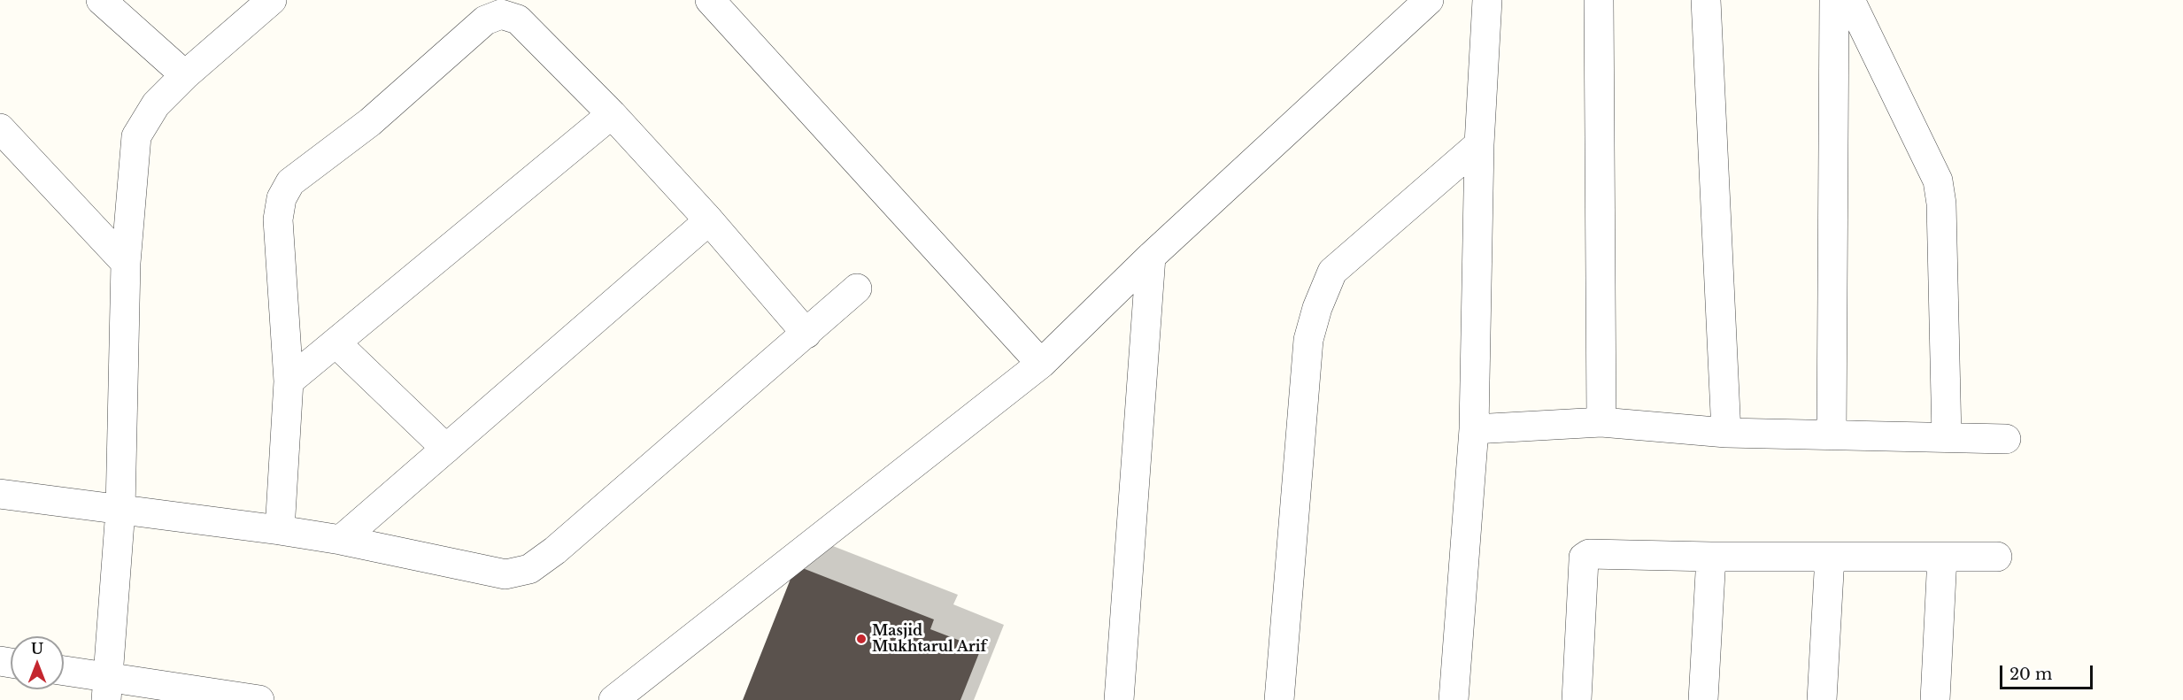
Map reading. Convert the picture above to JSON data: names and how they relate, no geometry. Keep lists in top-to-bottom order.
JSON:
{
  "places": ["Masjid Mukhtarul Arif"],
  "scale_bar": "20 m",
  "north": "top"
}
